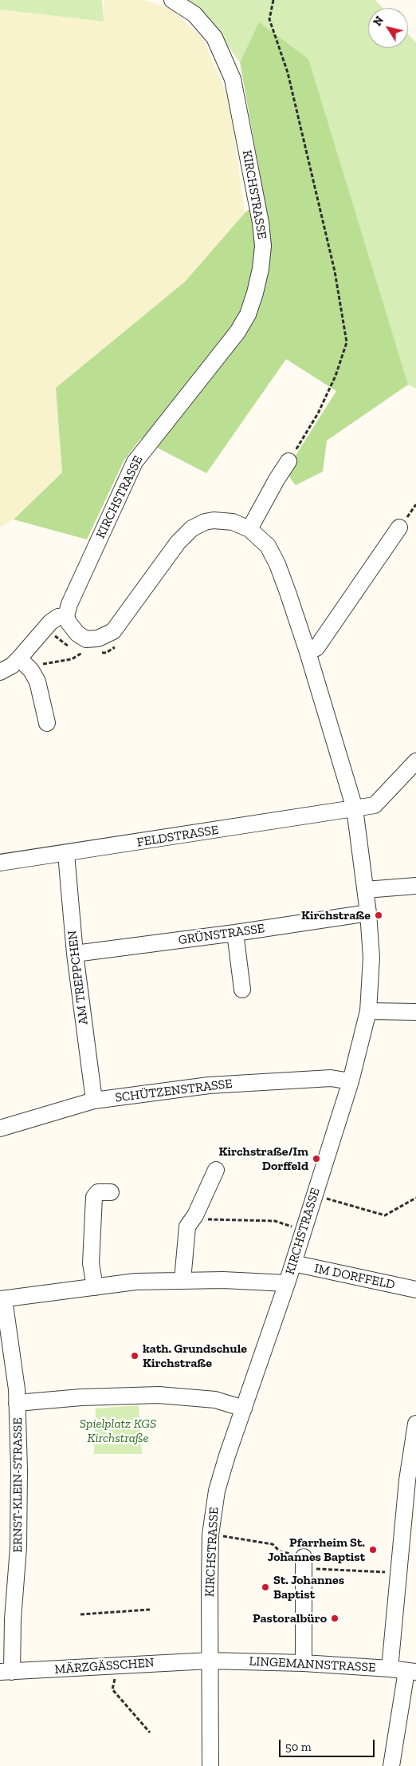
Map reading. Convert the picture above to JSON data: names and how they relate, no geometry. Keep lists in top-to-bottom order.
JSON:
{
  "streets": {
    "street": [
      "KIRCHSTRASSE",
      "FELDSTRASSE",
      "GRÜNSTRASSE",
      "AM TREPPCHEN",
      "SCHÜTZENSTRASSE",
      "IM DORFFELD",
      "ERNST-KLEIN-STRASSE",
      "LINGEMANNSTRASSE",
      "MÄRZGÄSSCHEN"
    ]
  },
  "crossings": [
    ["KIRCHSTRASSE", "FELDSTRASSE"],
    ["KIRCHSTRASSE", "GRÜNSTRASSE"],
    ["KIRCHSTRASSE", "SCHÜTZENSTRASSE"],
    ["KIRCHSTRASSE", "IM DORFFELD"],
    ["KIRCHSTRASSE", "LINGEMANNSTRASSE"],
    ["KIRCHSTRASSE", "MÄRZGÄSSCHEN"],
    ["FELDSTRASSE", "AM TREPPCHEN"],
    ["GRÜNSTRASSE", "AM TREPPCHEN"],
    ["AM TREPPCHEN", "SCHÜTZENSTRASSE"],
    ["ERNST-KLEIN-STRASSE", "MÄRZGÄSSCHEN"],
    ["LINGEMANNSTRASSE", "MÄRZGÄSSCHEN"]
  ],
  "parks": ["Spielplatz KGS Kirchstraße"],
  "places": [
    "Kirchstraße",
    "Kirchstraße/Im Dorffeld",
    "kath. Grundschule Kirchstraße",
    "Pfarrheim St. Johannes Baptist",
    "St. Johannes Baptist",
    "Pastoralbüro"
  ],
  "scale_bar": "50 m",
  "north": "top left"
}
